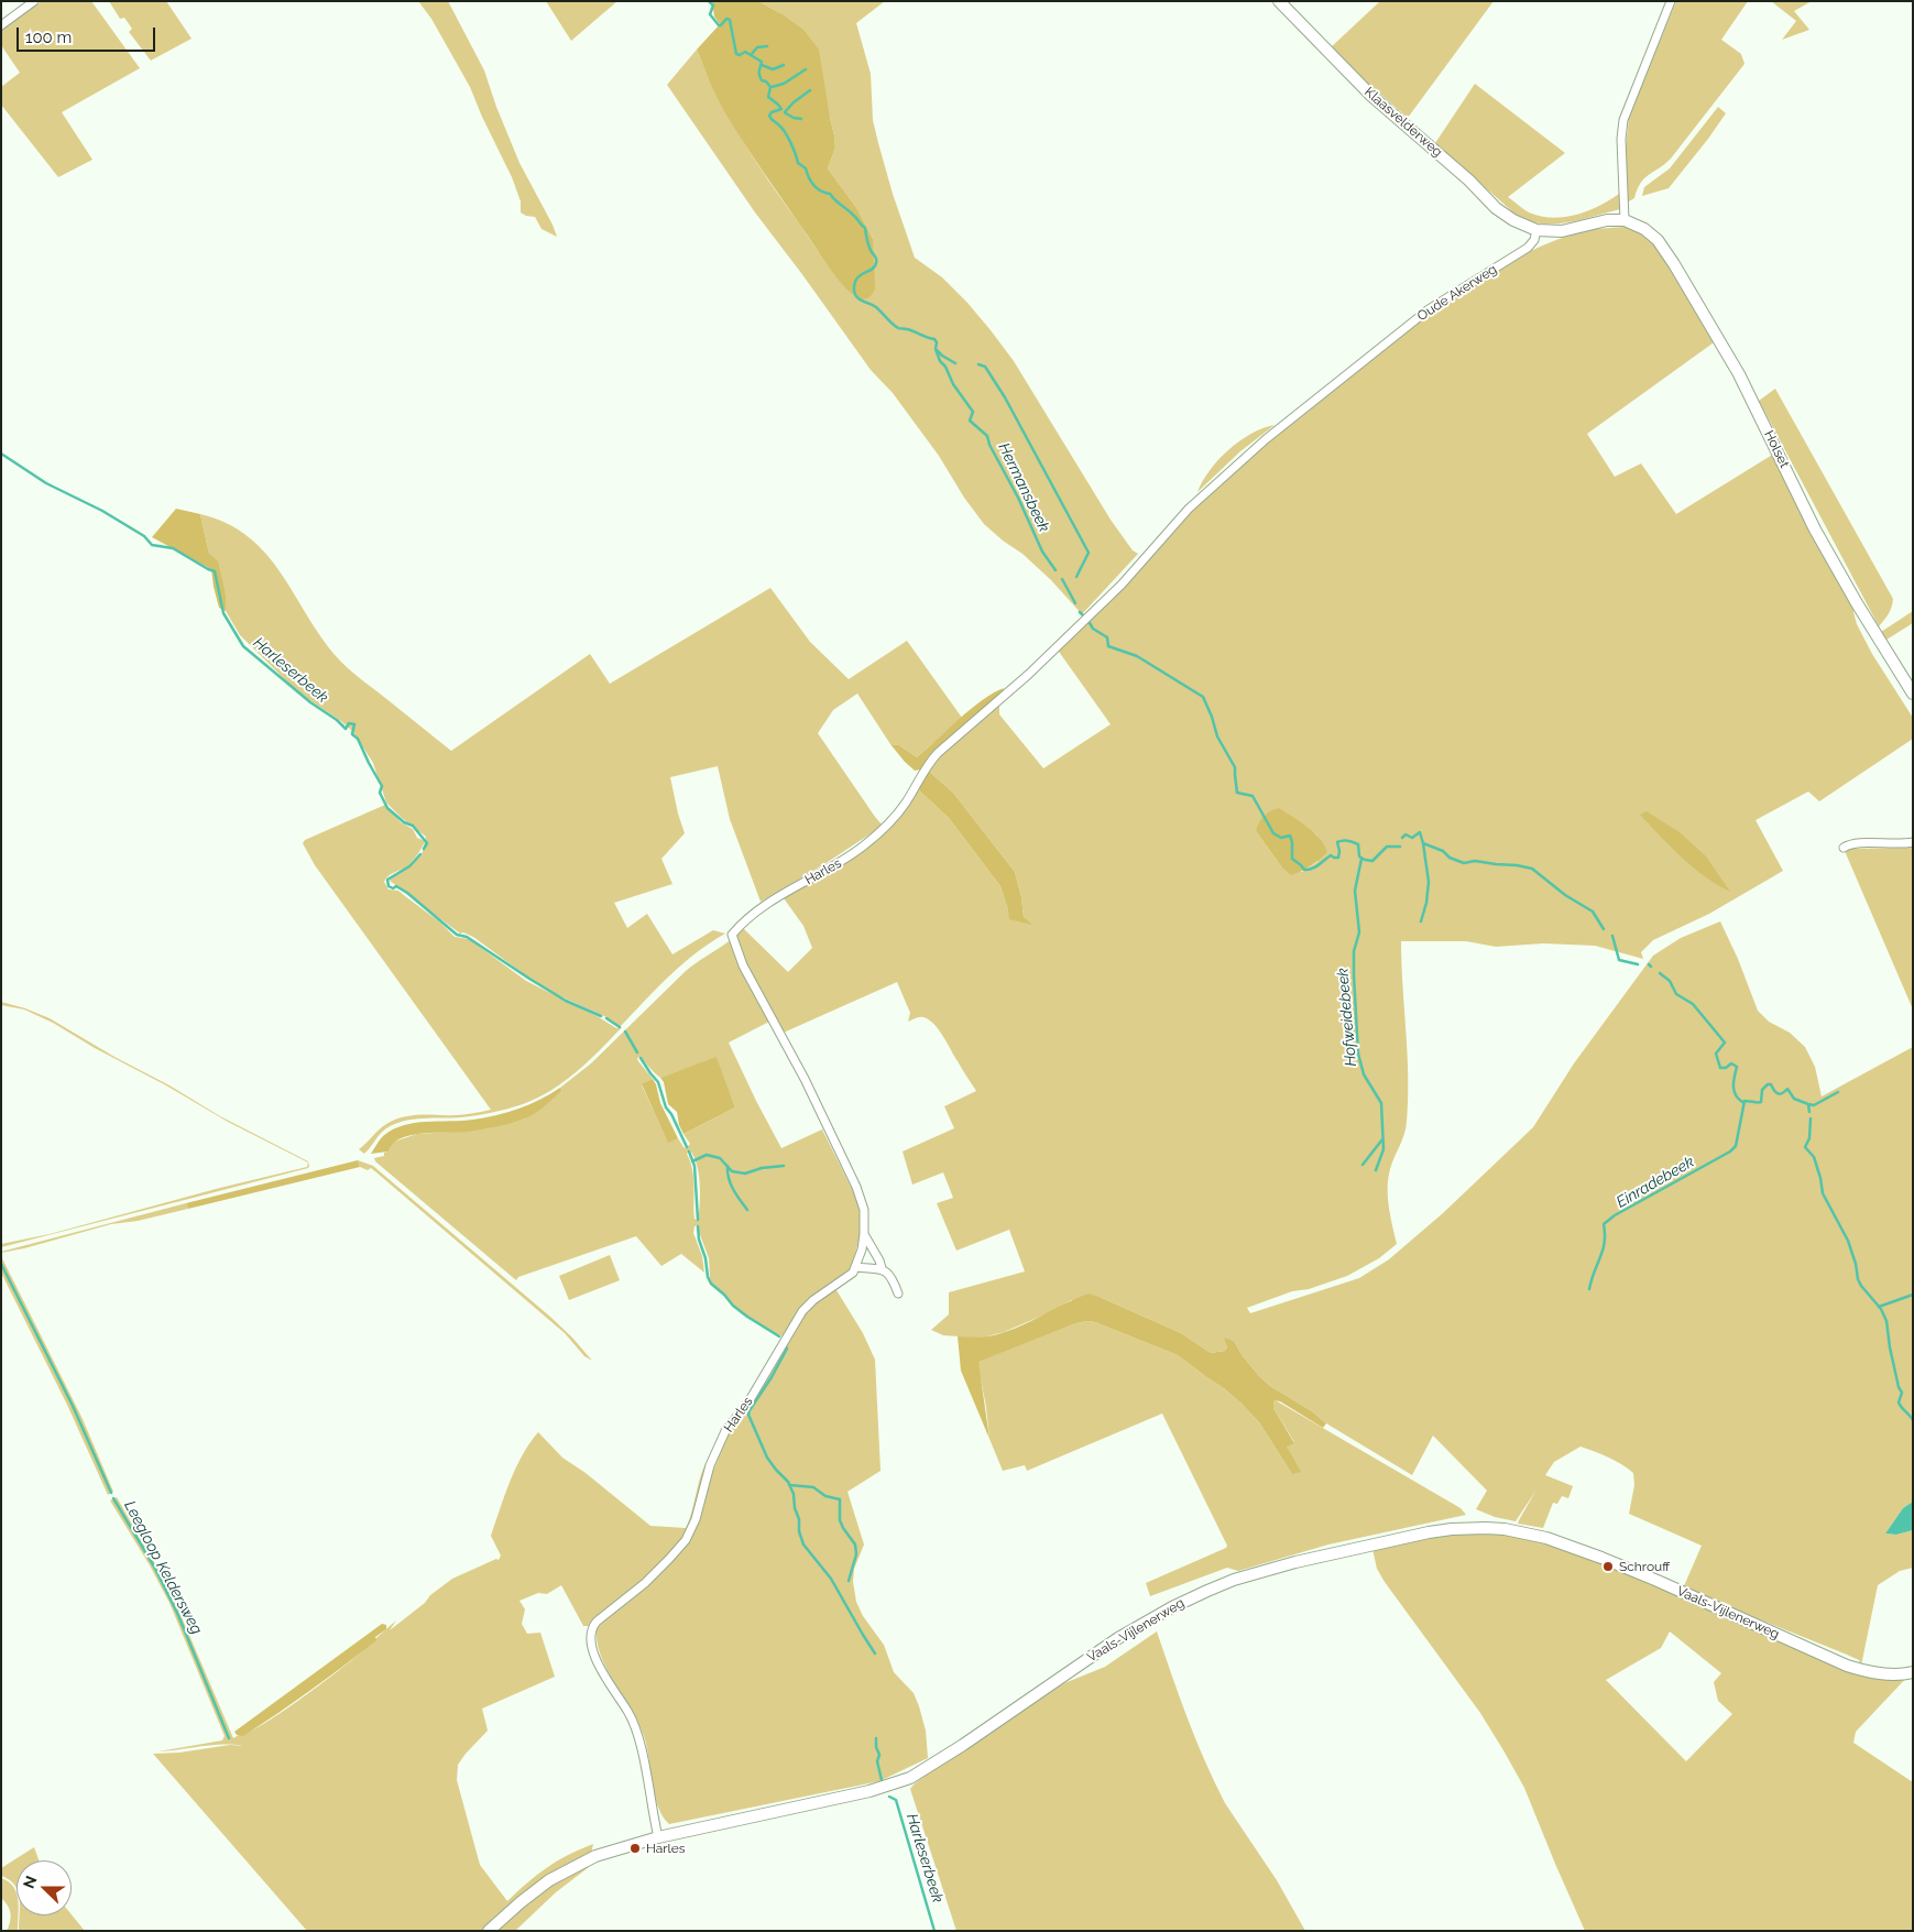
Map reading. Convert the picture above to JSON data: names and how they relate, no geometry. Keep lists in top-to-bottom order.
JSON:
{
  "streets": {
    "street": [
      "Klaasvelderweg",
      "Oude Akerweg",
      "Holset",
      "Harles",
      "Vaals-Vijlenerweg"
    ]
  },
  "crossings": [
    ["Klaasvelderweg", "Oude Akerweg"],
    ["Oude Akerweg", "Harles"],
    ["Harles", "Vaals-Vijlenerweg"]
  ],
  "water": [
    "Hermansbeek",
    "Harleserbeek",
    "Hofweidebeek",
    "Einradebeek",
    "Leegloop Keldersweg"
  ],
  "places": ["Schrouff", "Harles"],
  "scale_bar": "100 m",
  "north": "left"
}
